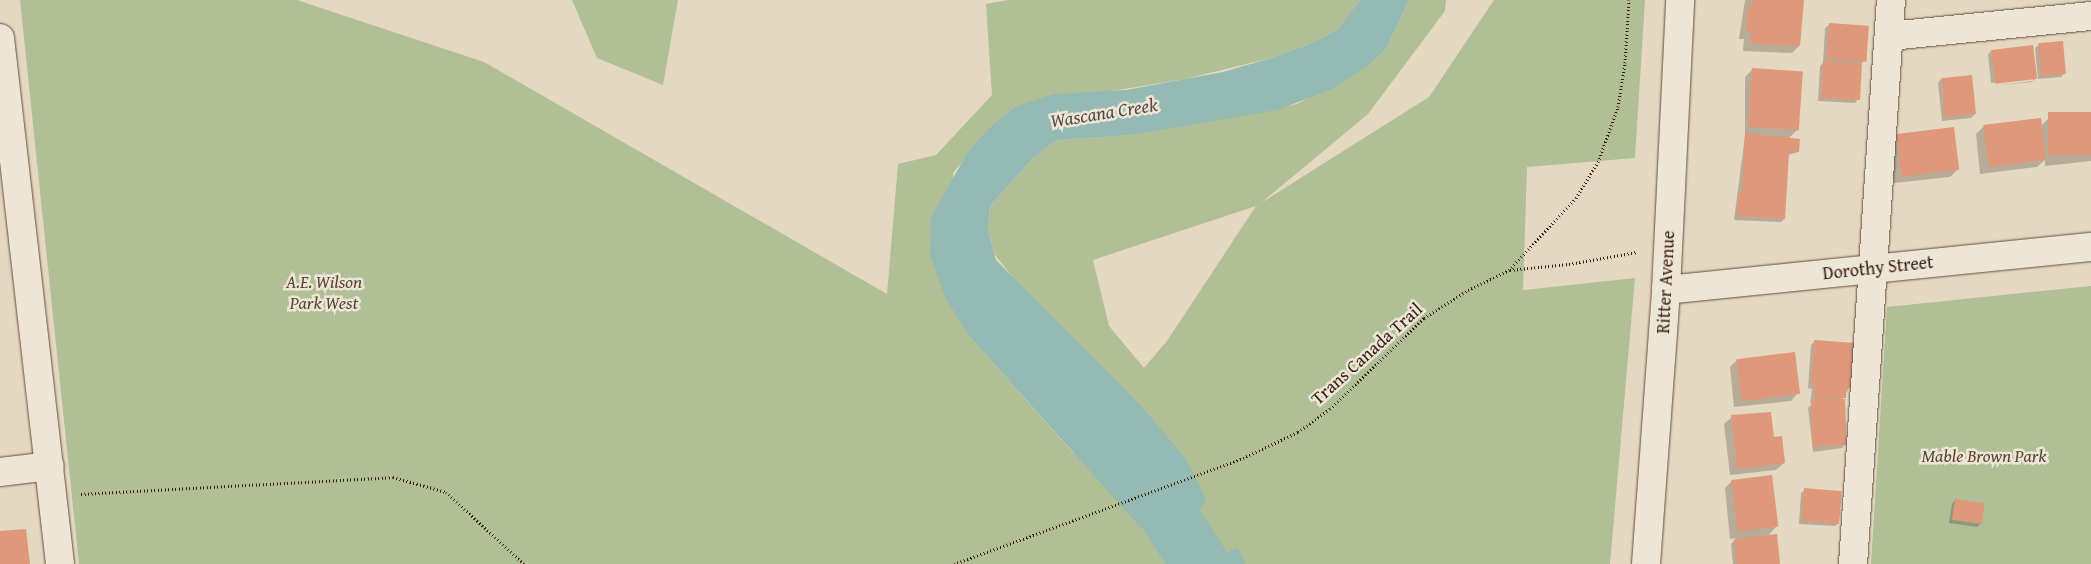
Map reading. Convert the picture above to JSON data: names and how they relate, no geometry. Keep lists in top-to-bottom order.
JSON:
{
  "streets": {
    "street": ["Dorothy Street", "Ritter Avenue"],
    "path": ["Trans Canada Trail"]
  },
  "crossings": [
    ["Dorothy Street", "Ritter Avenue"]
  ],
  "water": ["Wascana Creek"],
  "parks": ["A.E. Wilson Park West", "Mable Brown Park"]
}
